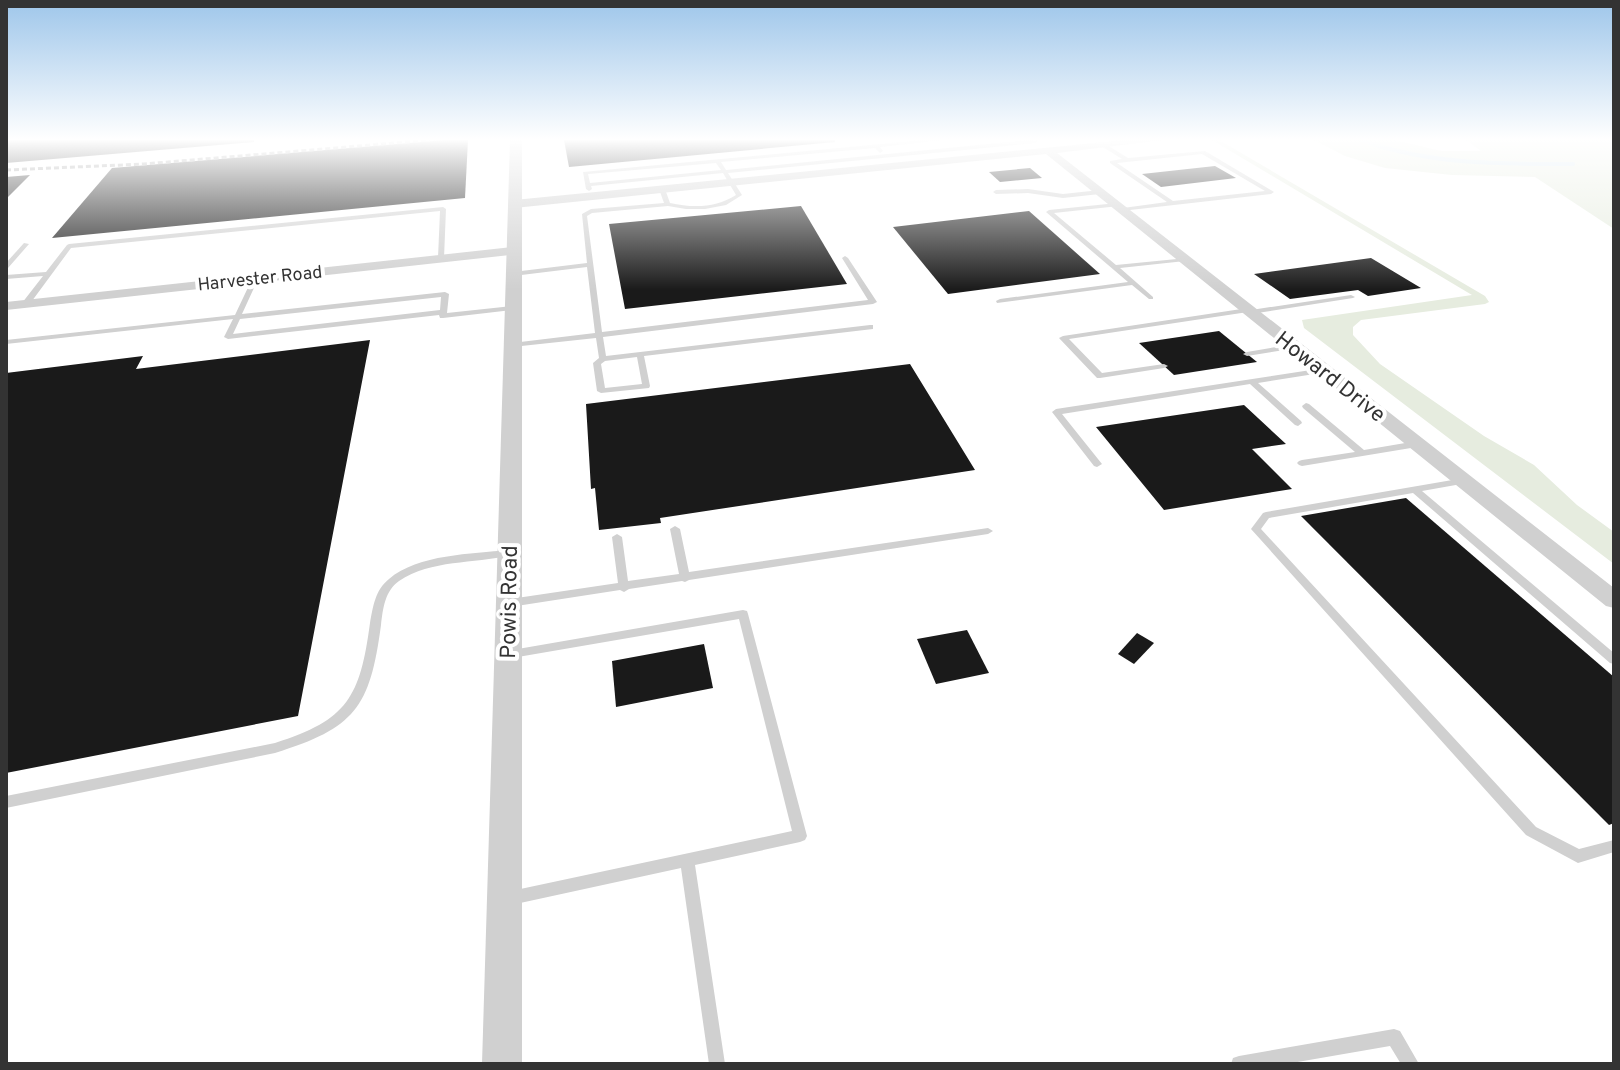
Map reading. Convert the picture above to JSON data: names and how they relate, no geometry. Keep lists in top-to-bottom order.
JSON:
{
  "streets": {
    "street": ["Harvester Road", "Howard Drive", "Powis Road"]
  },
  "crossings": [
    ["Harvester Road", "Powis Road"]
  ]
}
